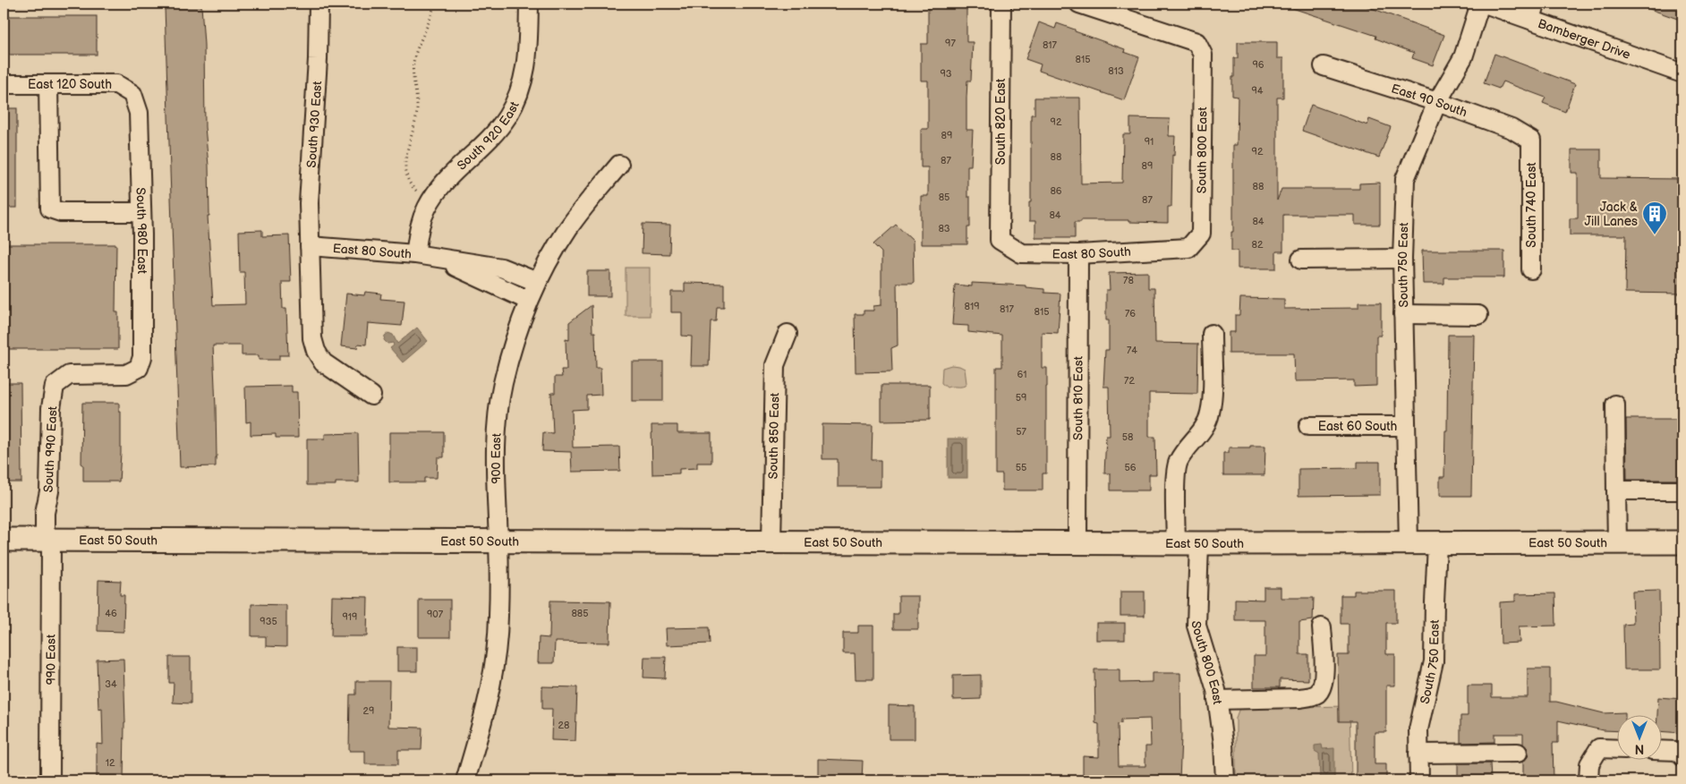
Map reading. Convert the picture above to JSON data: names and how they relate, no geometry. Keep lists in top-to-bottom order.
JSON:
{
  "streets": {
    "main road": ["East 50 South"],
    "street": [
      "Bamberger Drive",
      "East 120 South",
      "East 90 South",
      "South 820 East",
      "South 930 East",
      "South 920 East",
      "South 800 East",
      "South 740 East",
      "South 980 East",
      "East 80 South",
      "South 750 East",
      "South 810 East",
      "East 60 South",
      "South 850 East",
      "South 990 East",
      "900 East",
      "990 East"
    ]
  },
  "crossings": [
    ["East 120 South", "South 980 East"],
    ["East 90 South", "South 740 East"],
    ["East 90 South", "South 750 East"],
    ["South 820 East", "East 80 South"],
    ["South 930 East", "East 80 South"],
    ["South 920 East", "East 80 South"],
    ["South 800 East", "East 80 South"],
    ["South 800 East", "East 50 South"],
    ["South 980 East", "South 990 East"],
    ["East 80 South", "South 810 East"],
    ["East 80 South", "900 East"],
    ["South 750 East", "East 60 South"],
    ["South 750 East", "East 50 South"],
    ["South 810 East", "East 50 South"],
    ["South 850 East", "East 50 South"],
    ["South 990 East", "East 50 South"],
    ["South 990 East", "990 East"],
    ["900 East", "East 50 South"],
    ["East 50 South", "990 East"]
  ],
  "places": {
    "building": ["Jack & Jill Lanes"]
  },
  "house_numbers": [
    "97",
    "817",
    "815",
    "96",
    "813",
    "93",
    "94",
    "92",
    "89",
    "91",
    "92",
    "88",
    "87",
    "89",
    "88",
    "86",
    "85",
    "87",
    "84",
    "84",
    "83",
    "82",
    "78",
    "819",
    "817",
    "815",
    "76",
    "74",
    "61",
    "72",
    "59",
    "57",
    "58",
    "55",
    "56",
    "46",
    "885",
    "907",
    "919",
    "935",
    "34",
    "29",
    "28",
    "12"
  ],
  "north": "bottom"
}
